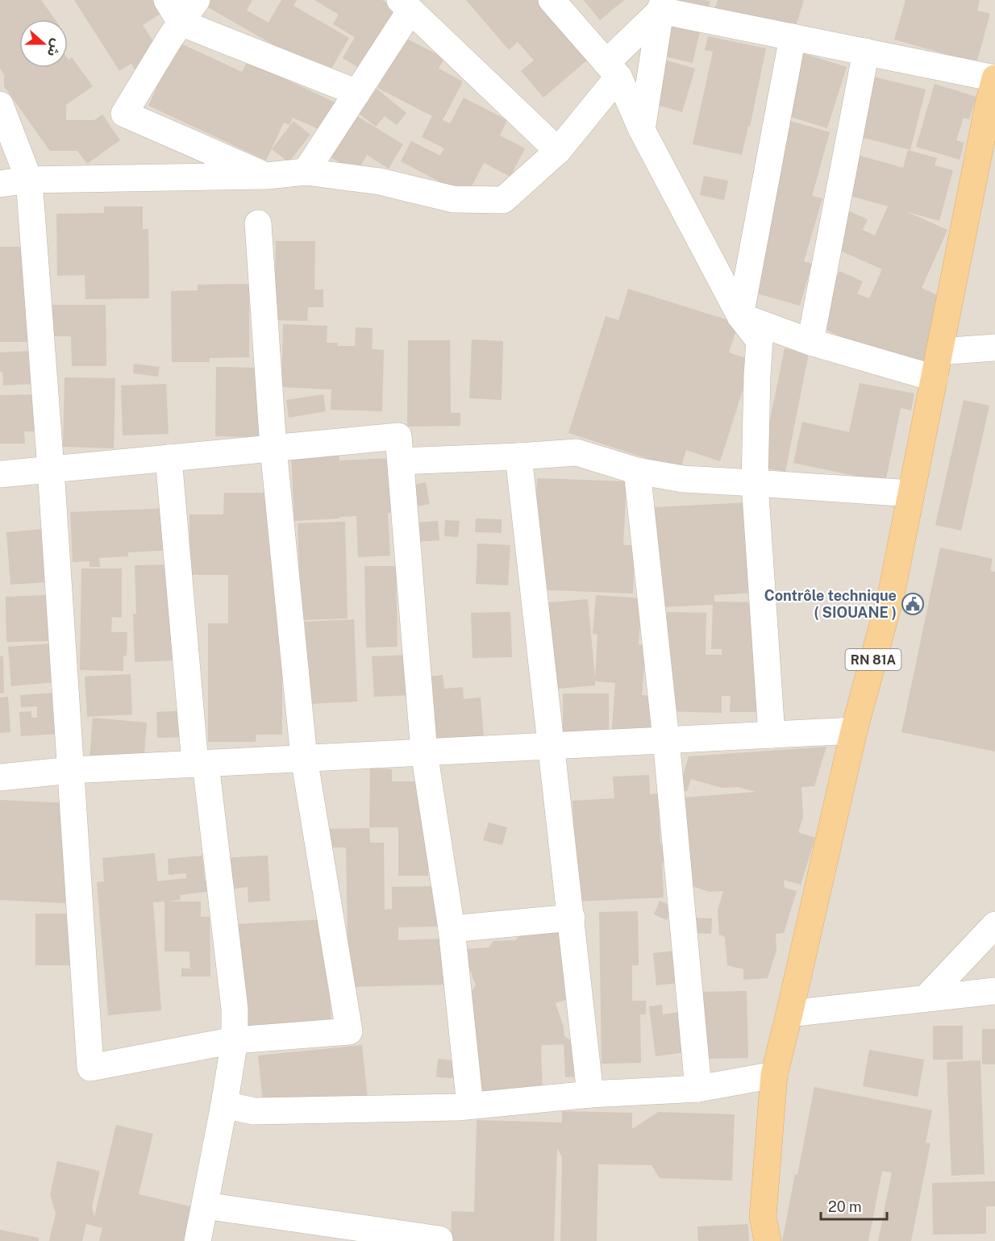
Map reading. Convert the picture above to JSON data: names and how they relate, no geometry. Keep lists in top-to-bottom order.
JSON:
{
  "streets": {
    "main road": ["RN 81A"]
  },
  "places": {
    "public building": ["Contrôle technique ( SIOUANE )"]
  },
  "scale_bar": "20 m",
  "north": "right"
}
